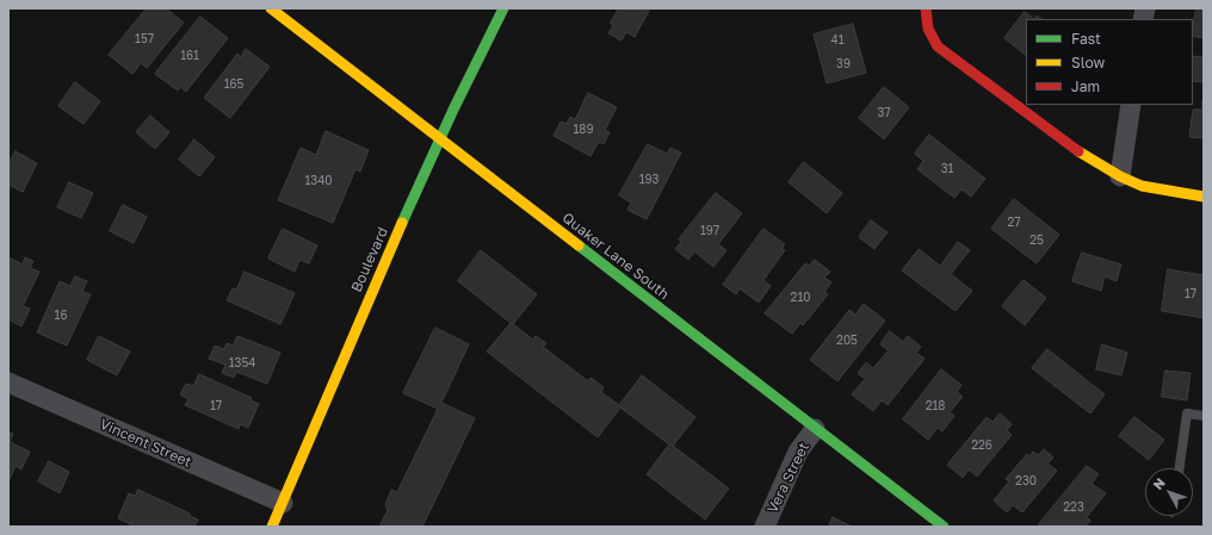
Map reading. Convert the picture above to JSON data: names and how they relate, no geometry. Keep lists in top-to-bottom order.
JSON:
{
  "streets": {
    "main road": ["Quaker Lane South", "Boulevard"],
    "street": ["Vincent Street", "Vera Street"]
  },
  "crossings": [
    ["Quaker Lane South", "Boulevard"],
    ["Quaker Lane South", "Vera Street"],
    ["Boulevard", "Vincent Street"]
  ],
  "house_numbers": [
    "157",
    "41",
    "161",
    "39",
    "165",
    "37",
    "189",
    "31",
    "193",
    "1340",
    "27",
    "197",
    "25",
    "17",
    "210",
    "16",
    "205",
    "1354",
    "17",
    "218",
    "226",
    "230",
    "223"
  ],
  "legend": ["Fast", "Slow", "Jam"],
  "north": "top left"
}
